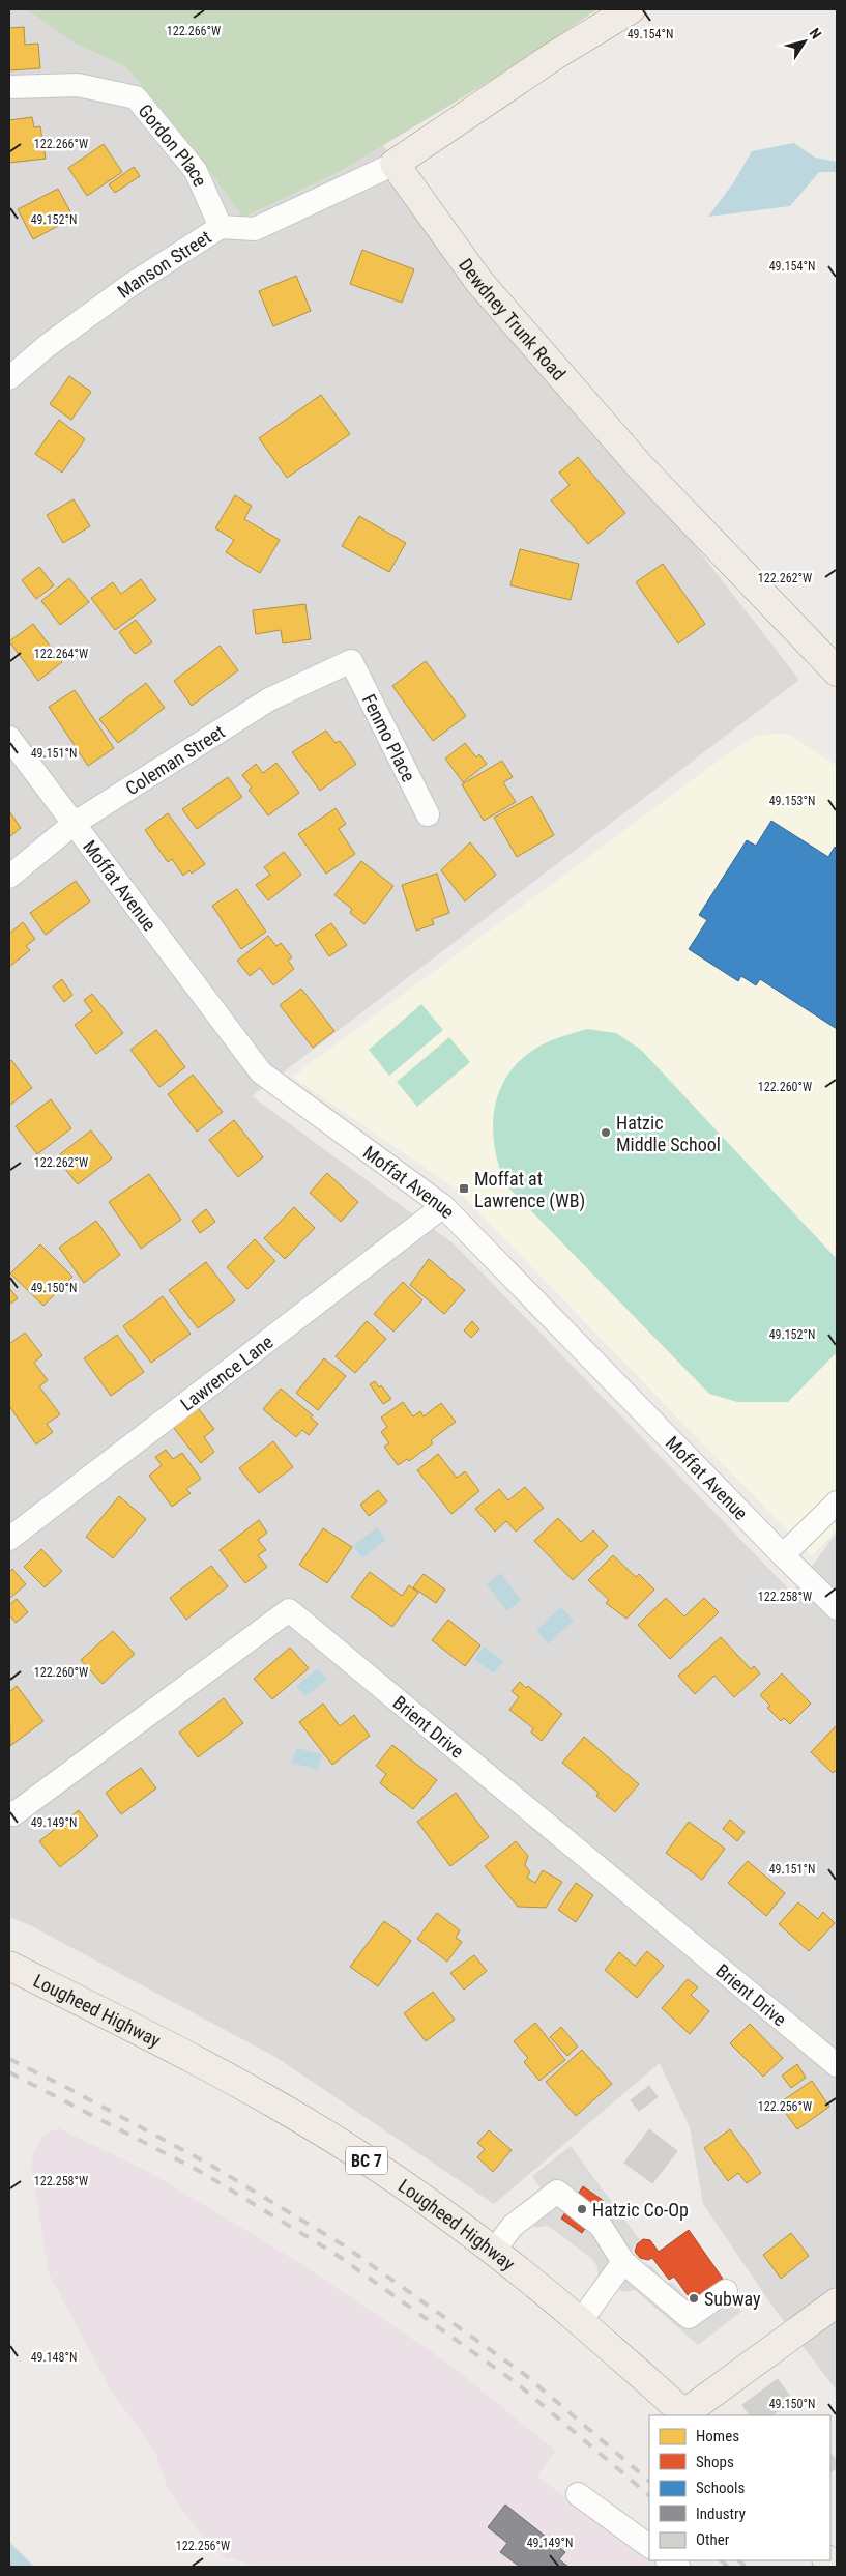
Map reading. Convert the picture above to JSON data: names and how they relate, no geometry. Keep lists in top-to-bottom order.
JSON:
{
  "streets": {
    "main road": ["Dewdney Trunk Road", "Lougheed Highway", "BC 7"],
    "street": [
      "Gordon Place",
      "Manson Street",
      "Fenmo Place",
      "Coleman Street",
      "Moffat Avenue",
      "Lawrence Lane",
      "Brient Drive"
    ]
  },
  "crossings": [
    ["Gordon Place", "Manson Street"],
    ["Manson Street", "Dewdney Trunk Road"],
    ["Fenmo Place", "Coleman Street"],
    ["Coleman Street", "Moffat Avenue"],
    ["Moffat Avenue", "Lawrence Lane"]
  ],
  "places": {
    "other": ["Hatzic Middle School", "Hatzic Co-Op", "Subway"],
    "transit": ["Moffat at Lawrence (WB)"]
  },
  "legend": [
    "Homes",
    "Shops",
    "Schools",
    "Industry",
    "Other"
  ],
  "north": "top right",
  "coordinates": [
    "122.266°W",
    "49.154°N",
    "49.152°N",
    "122.262°W",
    "122.264°W",
    "49.151°N",
    "49.153°N",
    "122.260°W",
    "49.150°N",
    "122.258°W",
    "49.149°N",
    "122.256°W",
    "49.148°N"
  ]
}
